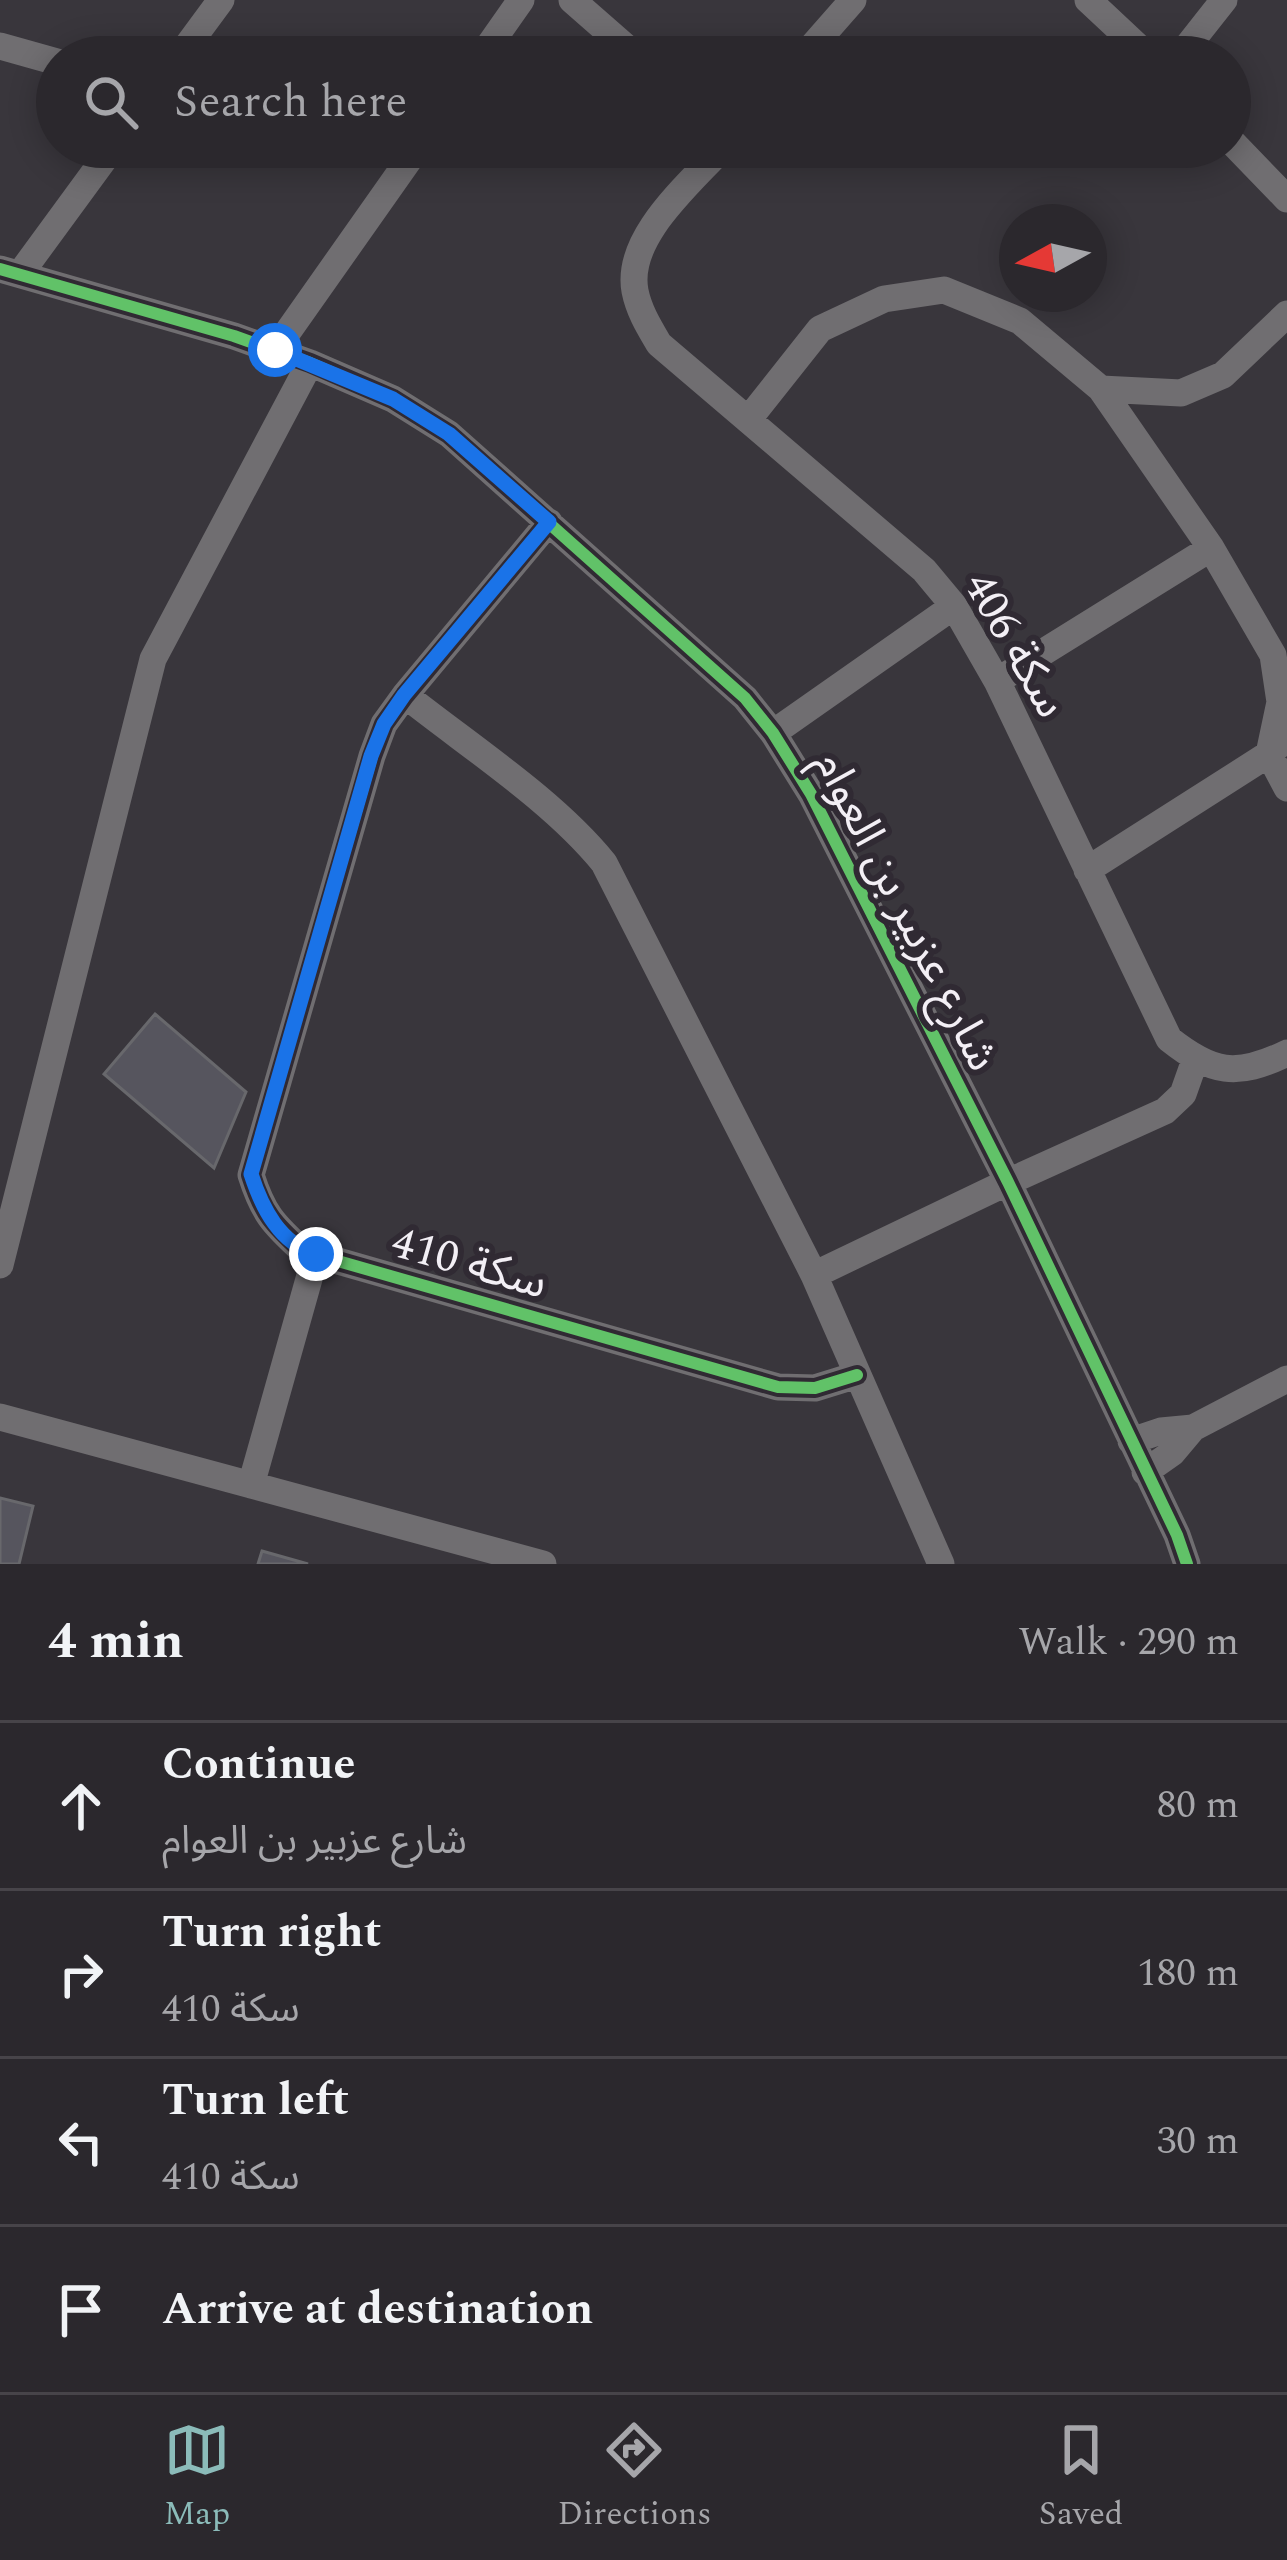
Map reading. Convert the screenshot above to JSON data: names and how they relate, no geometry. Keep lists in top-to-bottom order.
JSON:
{
  "streets": {
    "street": ["سكة 406", "شارع عزبير بن العوام", "سكة 410"]
  },
  "crossings": [
    ["شارع عزبير بن العوام", "سكة 410"]
  ],
  "north": "left",
  "page": {
    "search": "Search here",
    "heading": ["4 min", "Walk · 290 m"],
    "list": [
      ["Continue", "شارع عزبير بن العوام", "80 m"],
      ["Turn right", "سكة 410", "180 m"],
      ["Turn left", "سكة 410", "30 m"],
      "Arrive at destination"
    ],
    "nav": ["Map", "Directions", "Saved"]
  }
}
